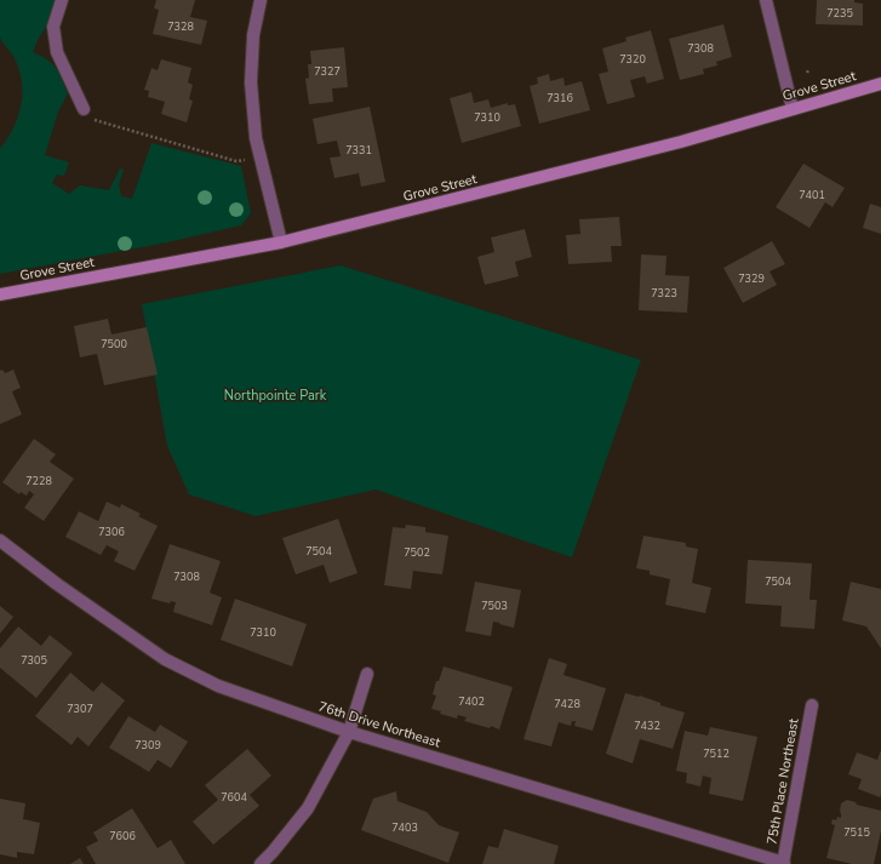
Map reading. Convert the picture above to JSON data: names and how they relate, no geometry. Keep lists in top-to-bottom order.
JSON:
{
  "streets": {
    "street": ["Grove Street", "76th Drive Northeast", "75th Place Northeast"]
  },
  "crossings": [
    ["76th Drive Northeast", "75th Place Northeast"]
  ],
  "parks": ["Northpointe Park"],
  "house_numbers": [
    "7235",
    "7328",
    "7308",
    "7320",
    "7327",
    "7316",
    "7310",
    "7331",
    "7401",
    "7329",
    "7323",
    "7500",
    "7228",
    "7306",
    "7504",
    "7502",
    "7308",
    "7504",
    "7503",
    "7310",
    "7305",
    "7402",
    "7428",
    "7307",
    "7432",
    "7309",
    "7512",
    "7604",
    "7403",
    "7515",
    "7606"
  ]
}
